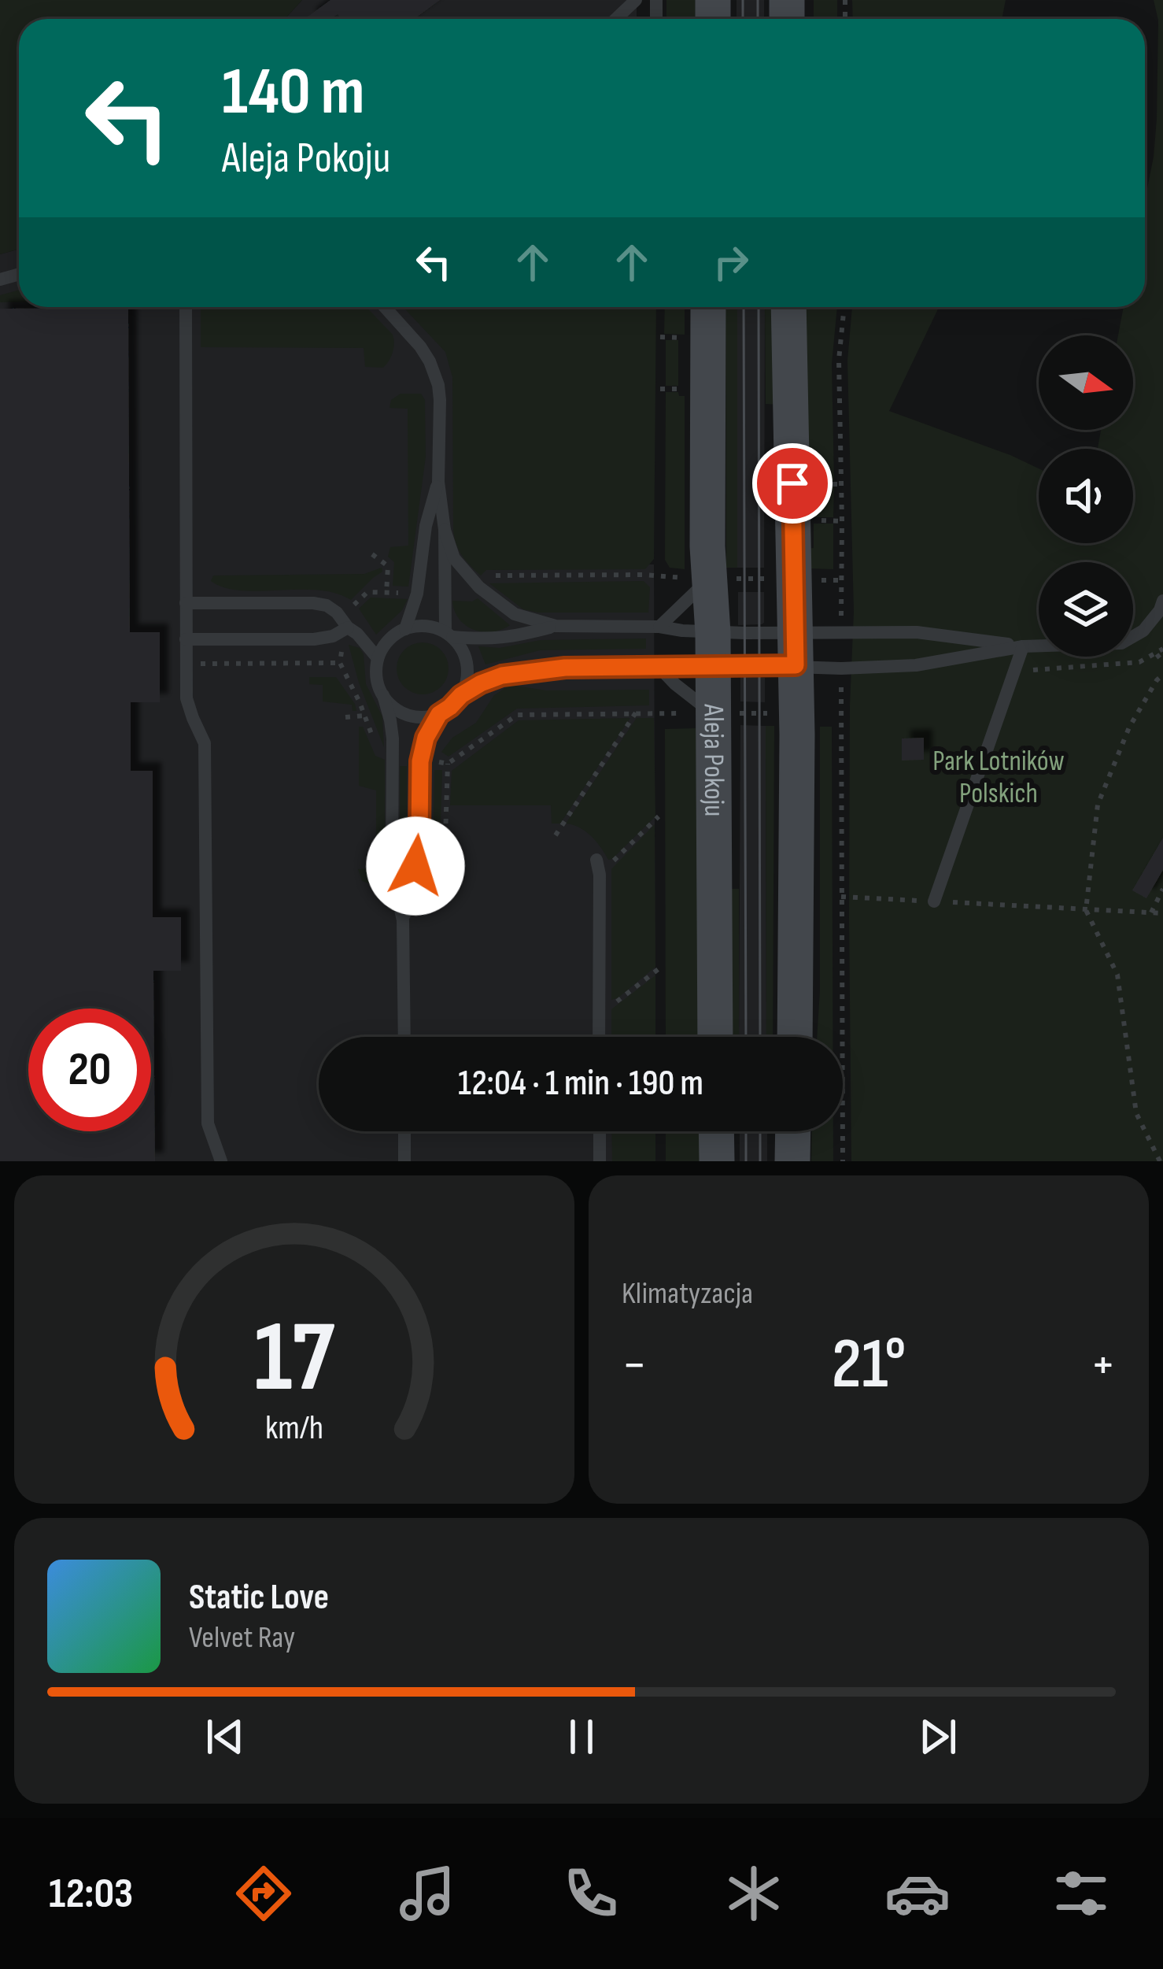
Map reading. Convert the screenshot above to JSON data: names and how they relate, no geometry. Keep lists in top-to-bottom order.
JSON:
{
  "streets": {
    "main road": ["Aleja Pokoju"]
  },
  "parks": ["Park Lotników Polskich"],
  "north": "right",
  "page": {
    "turn": ["140 m", "Aleja Pokoju"],
    "limit": "20",
    "trip": "12:04 · 1 min · 190 m",
    "tile": "Klimatyzacja",
    "heat": ["−", "21°", "+"],
    "song": ["Static Love", "Velvet Ray"],
    "tabs": "12:03",
    "gauge": ["17", "km/h"]
  }
}
